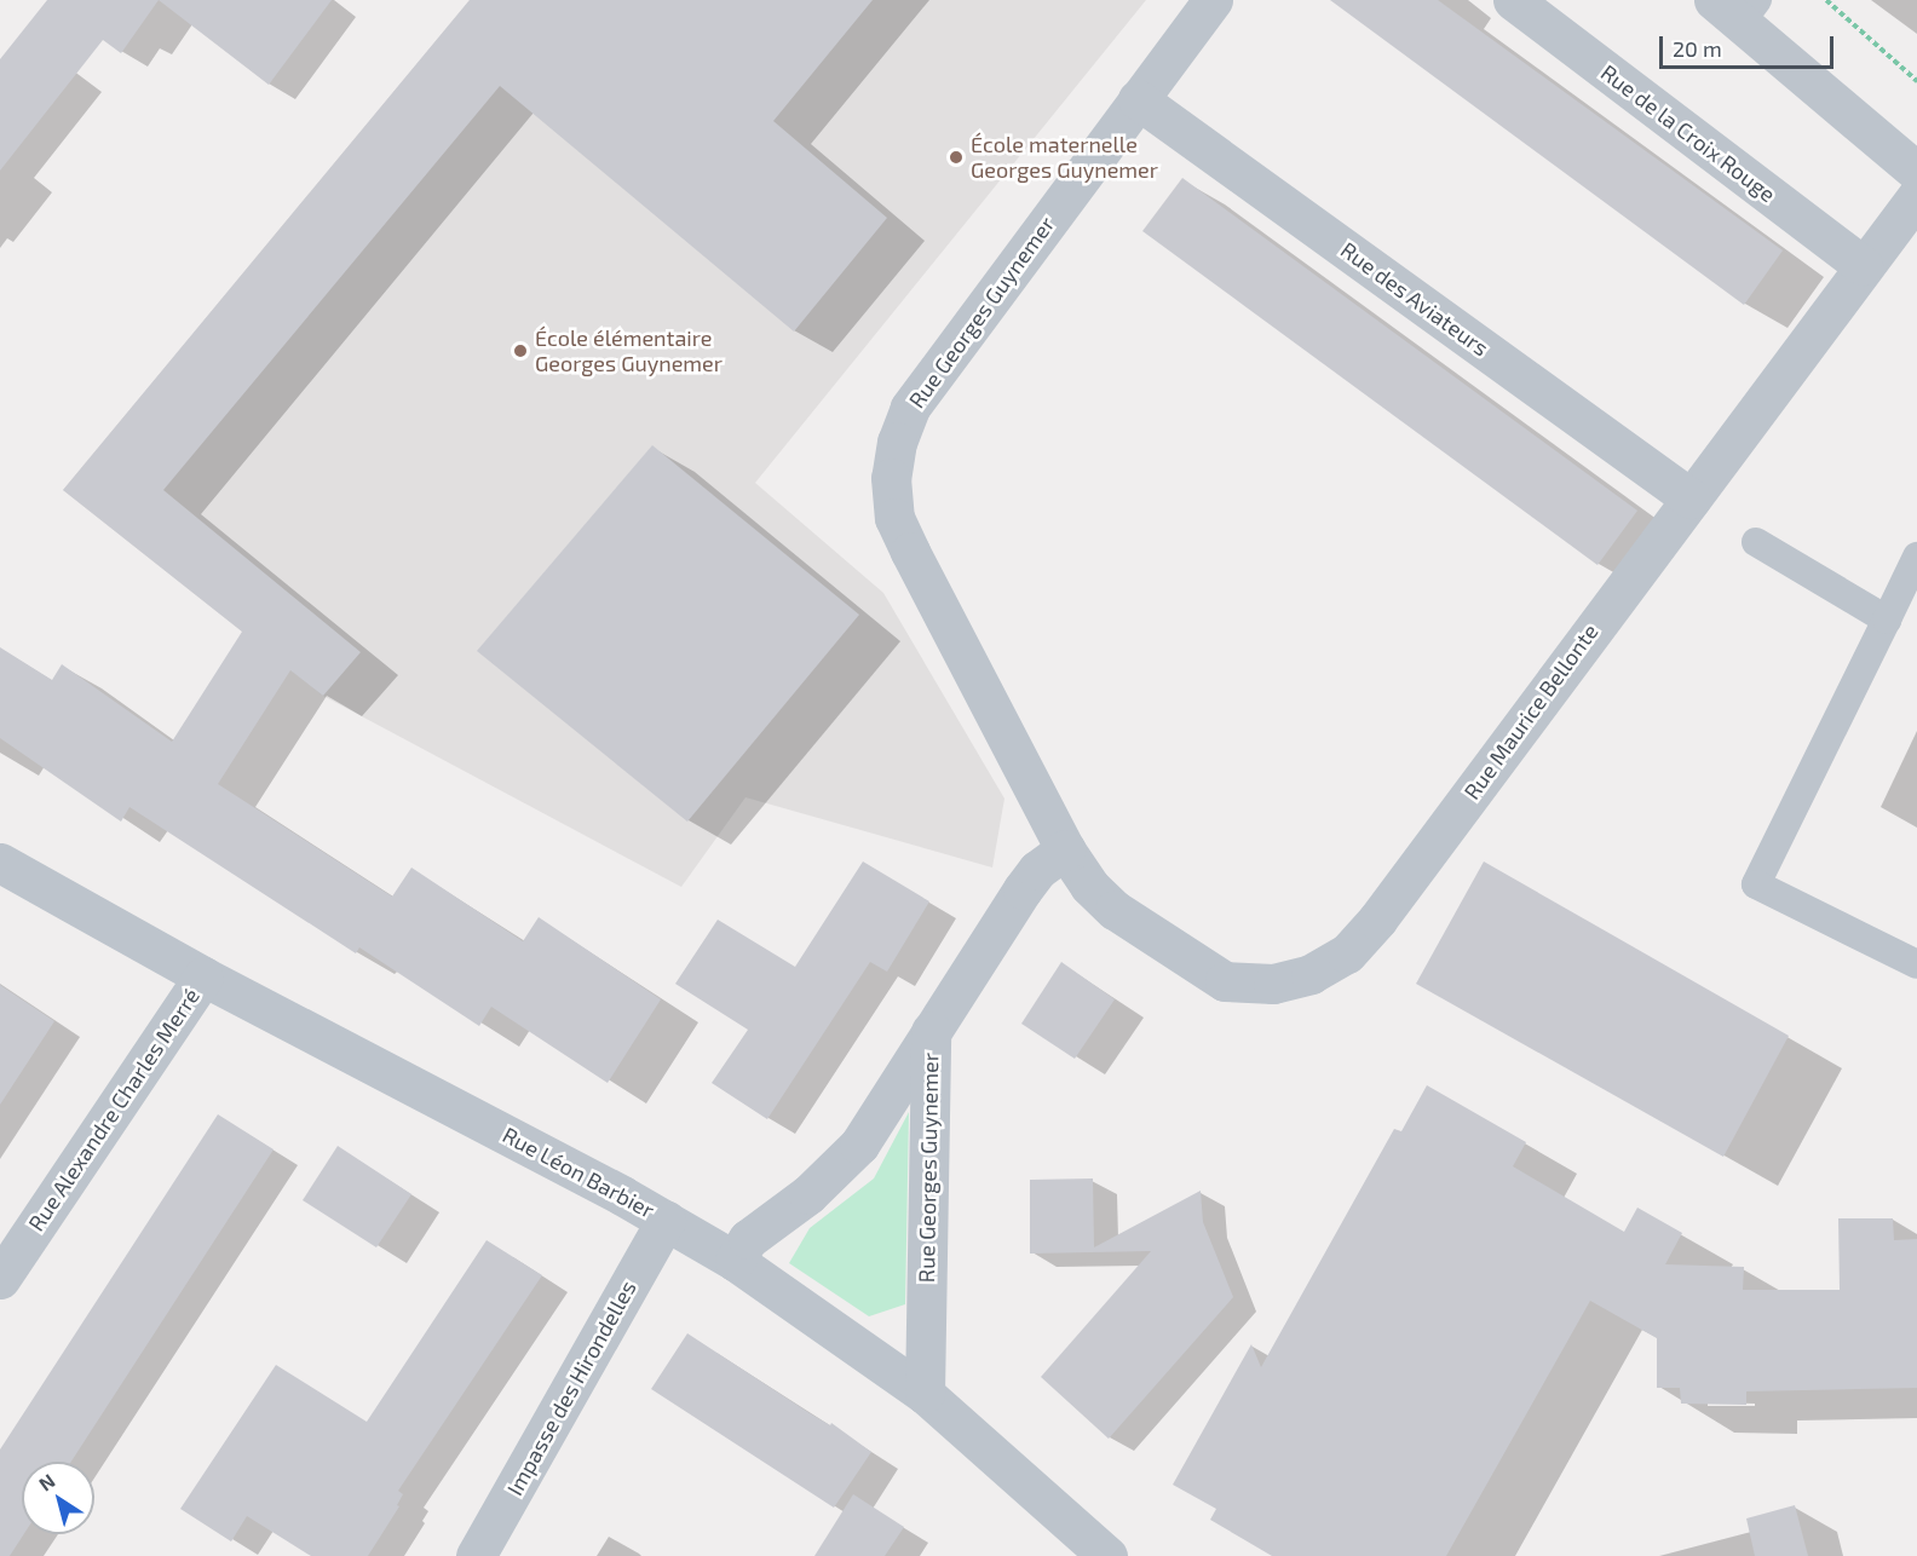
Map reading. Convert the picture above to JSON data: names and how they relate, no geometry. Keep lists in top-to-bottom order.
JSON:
{
  "streets": {
    "street": [
      "Rue de la Croix Rouge",
      "Rue des Aviateurs",
      "Rue Georges Guynemer",
      "Rue Maurice Bellonte",
      "Rue Alexandre Charles Merré",
      "Rue Léon Barbier",
      "Impasse des Hirondelles"
    ]
  },
  "crossings": [
    ["Rue de la Croix Rouge", "Rue Maurice Bellonte"],
    ["Rue des Aviateurs", "Rue Georges Guynemer"],
    ["Rue des Aviateurs", "Rue Maurice Bellonte"],
    ["Rue Georges Guynemer", "Rue Maurice Bellonte"],
    ["Rue Georges Guynemer", "Rue Léon Barbier"],
    ["Rue Alexandre Charles Merré", "Rue Léon Barbier"],
    ["Rue Léon Barbier", "Impasse des Hirondelles"]
  ],
  "places": ["École maternelle Georges Guynemer", "École élémentaire Georges Guynemer"],
  "scale_bar": "20 m",
  "north": "top left"
}
